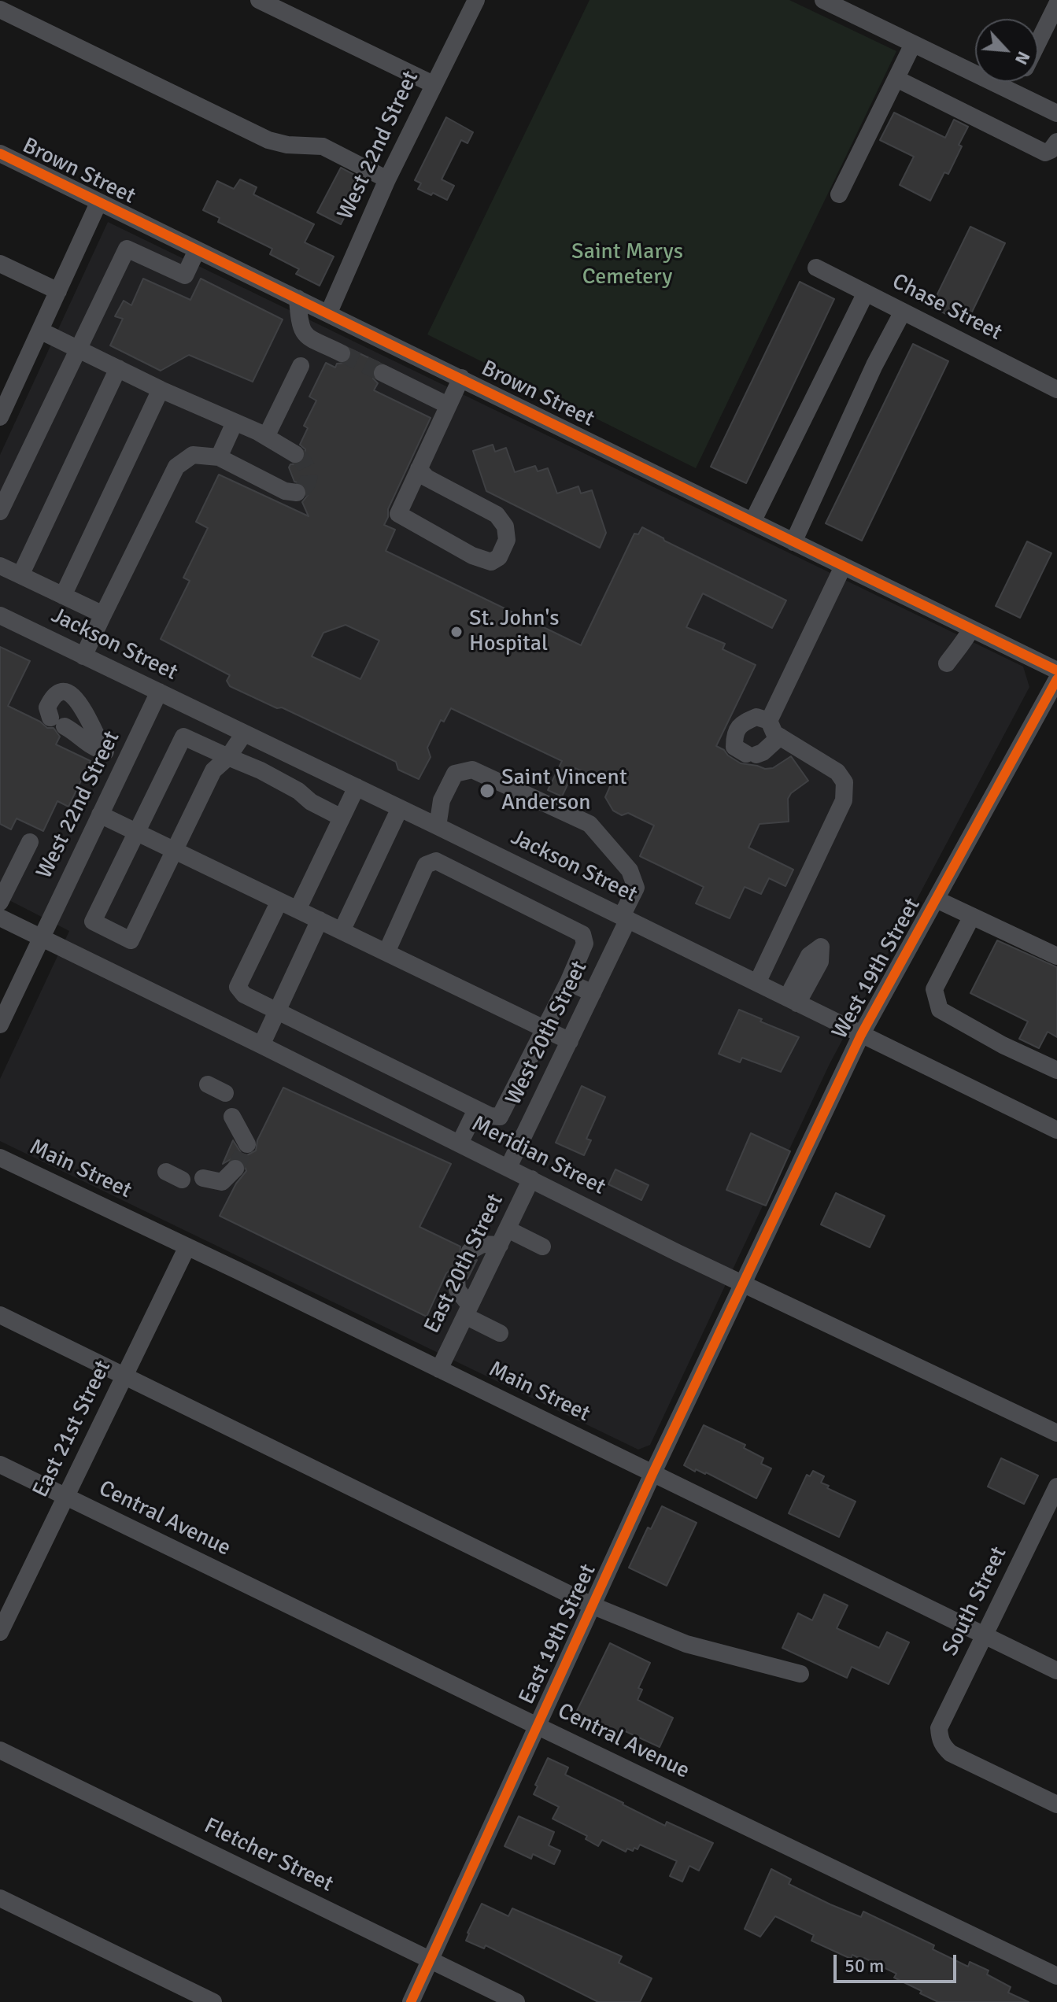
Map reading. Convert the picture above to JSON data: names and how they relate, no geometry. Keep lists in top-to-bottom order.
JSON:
{
  "streets": {
    "street": [
      "West 22nd Street",
      "Brown Street",
      "Chase Street",
      "Jackson Street",
      "West 19th Street",
      "West 20th Street",
      "Meridian Street",
      "Main Street",
      "East 20th Street",
      "East 21st Street",
      "Central Avenue",
      "South Street",
      "East 19th Street",
      "Fletcher Street"
    ]
  },
  "crossings": [
    ["West 22nd Street", "Brown Street"],
    ["West 22nd Street", "Jackson Street"],
    ["West 22nd Street", "Meridian Street"],
    ["Jackson Street", "West 19th Street"],
    ["Jackson Street", "West 20th Street"],
    ["West 19th Street", "Meridian Street"],
    ["West 19th Street", "East 19th Street"],
    ["West 20th Street", "Meridian Street"],
    ["Meridian Street", "East 20th Street"],
    ["Meridian Street", "East 19th Street"],
    ["Main Street", "East 20th Street"],
    ["Main Street", "East 21st Street"],
    ["Main Street", "South Street"],
    ["Main Street", "East 19th Street"],
    ["East 21st Street", "Central Avenue"],
    ["Central Avenue", "East 19th Street"],
    ["East 19th Street", "Fletcher Street"]
  ],
  "parks": ["Saint Marys Cemetery"],
  "places": ["St. John's Hospital", "Saint Vincent Anderson"],
  "scale_bar": "50 m",
  "north": "bottom right"
}
